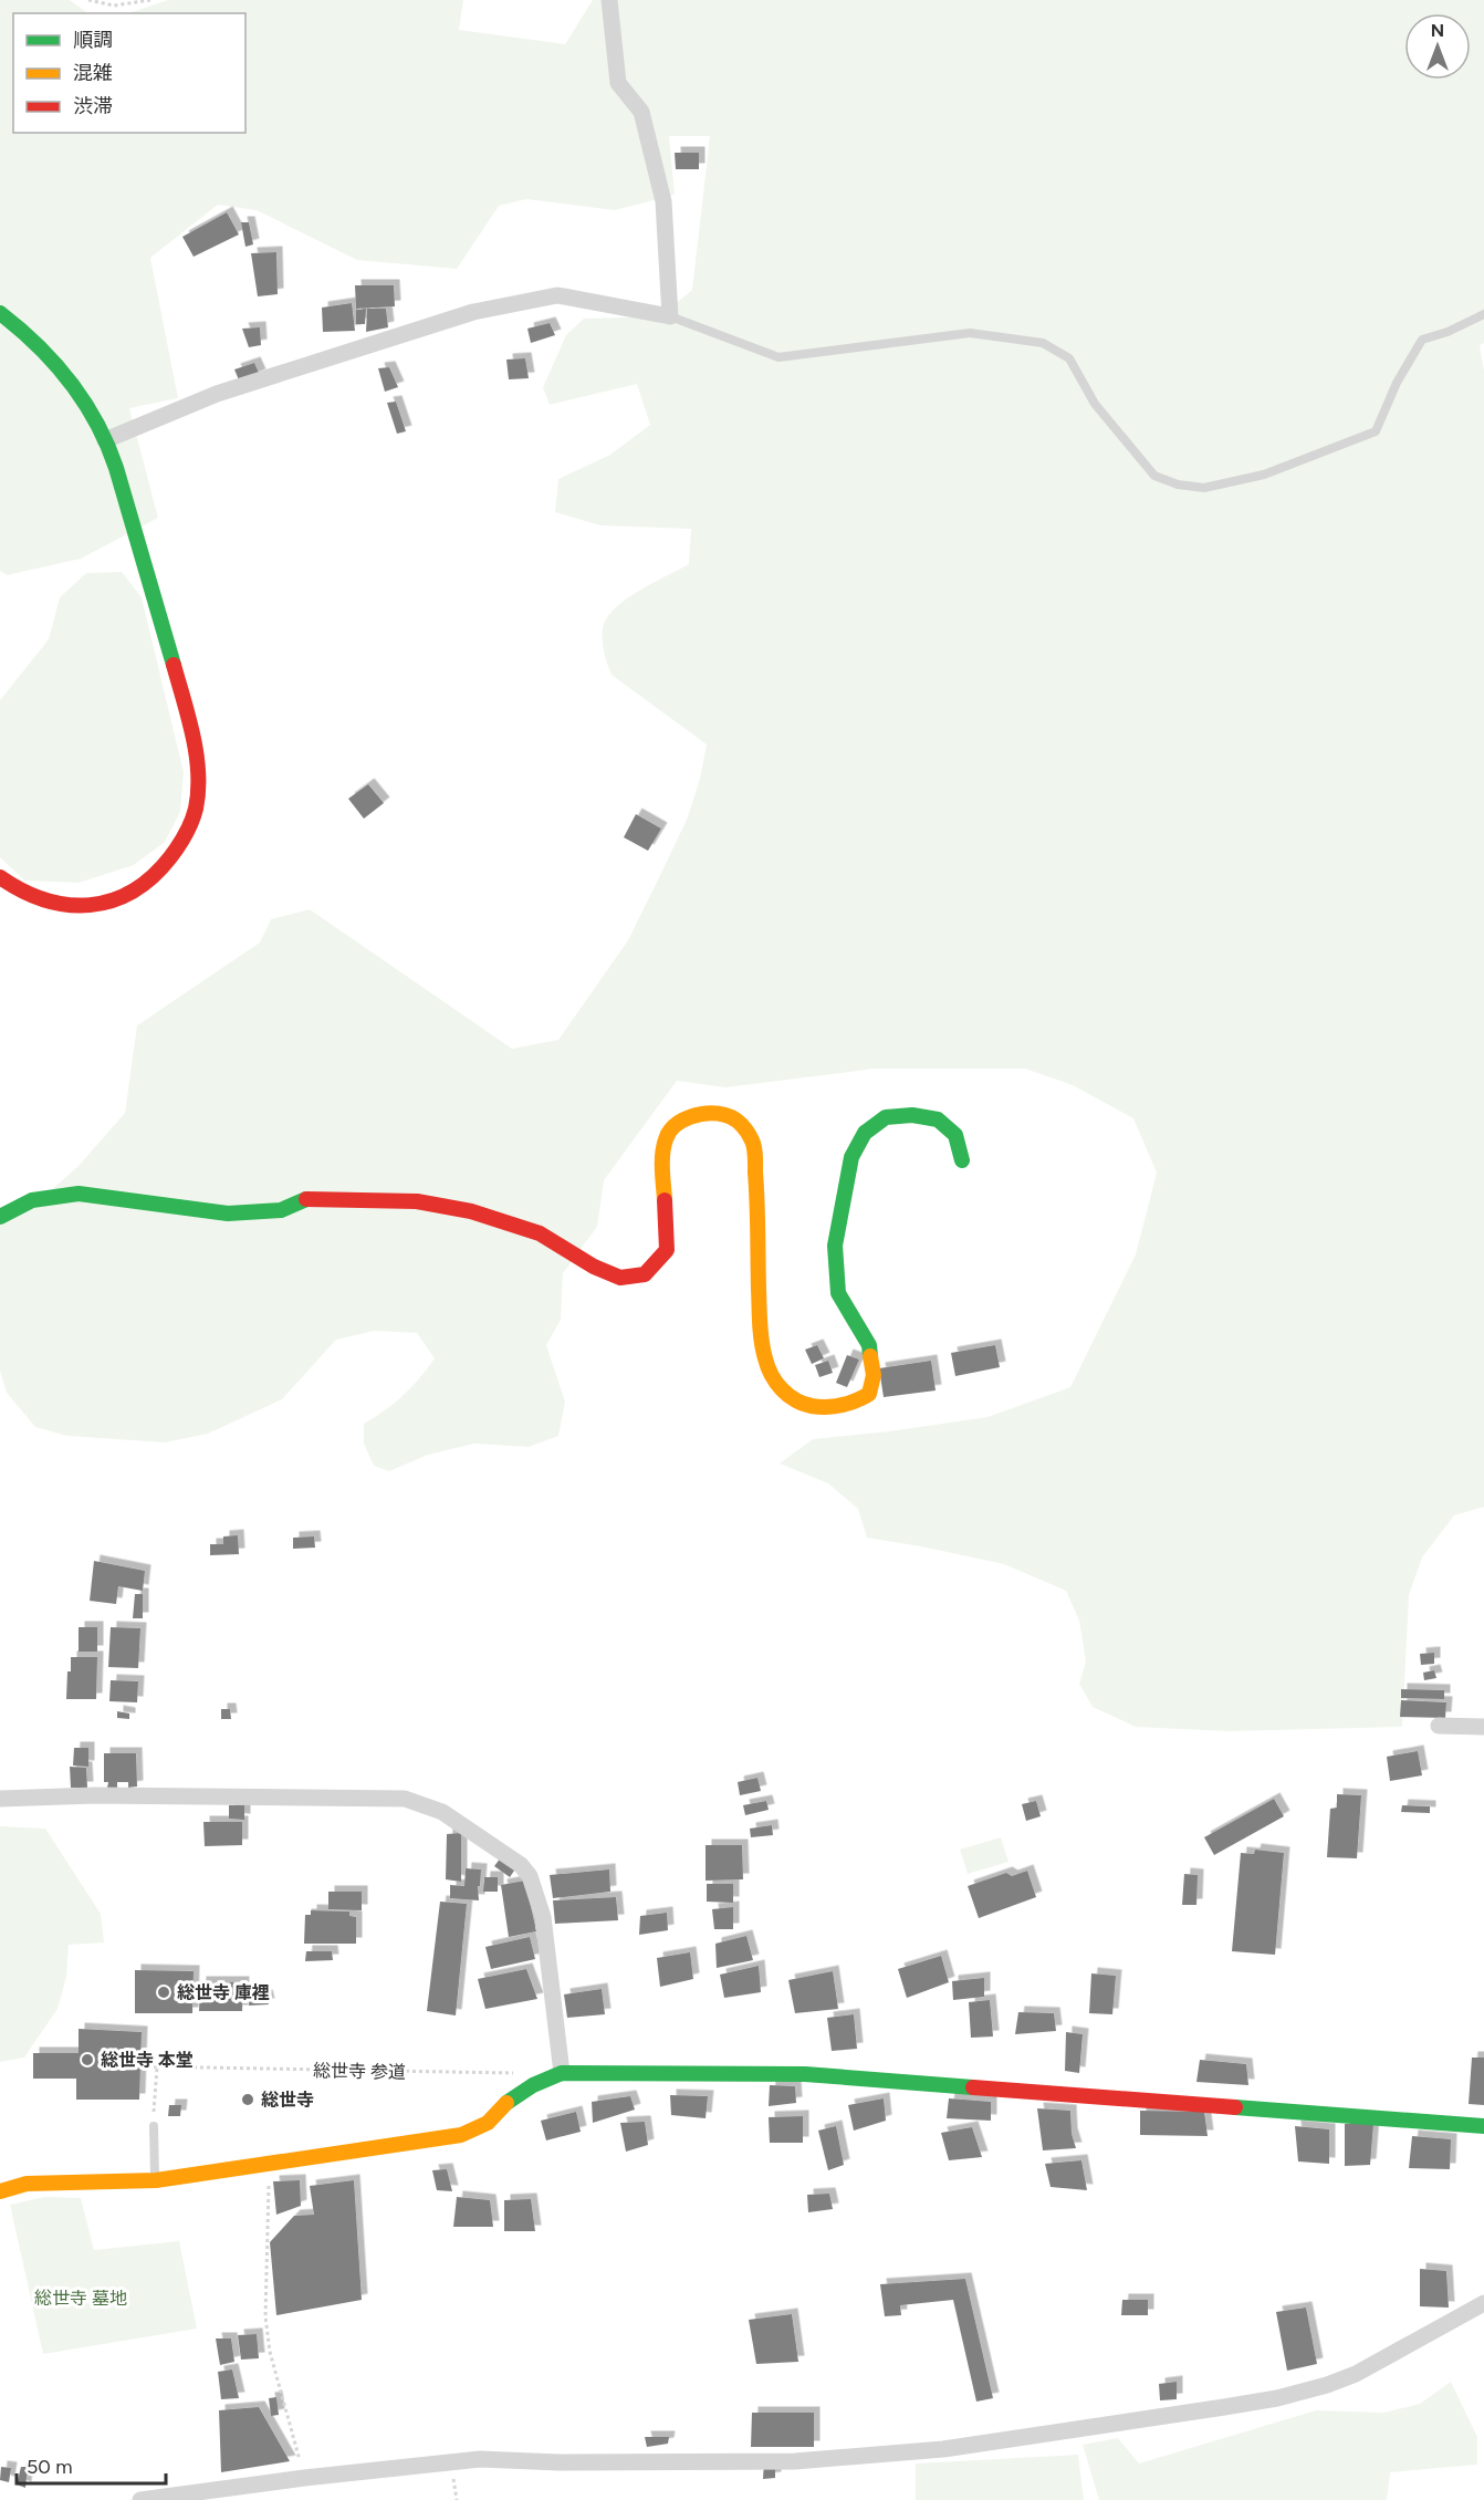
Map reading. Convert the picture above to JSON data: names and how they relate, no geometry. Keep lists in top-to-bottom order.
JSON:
{
  "streets": {
    "path": ["総世寺 参道"]
  },
  "parks": ["総世寺 墓地"],
  "places": ["総世寺 庫裡", "総世寺 本堂", "総世寺"],
  "legend": ["順調", "混雑", "渋滞"],
  "scale_bar": "50 m",
  "north": "top"
}
